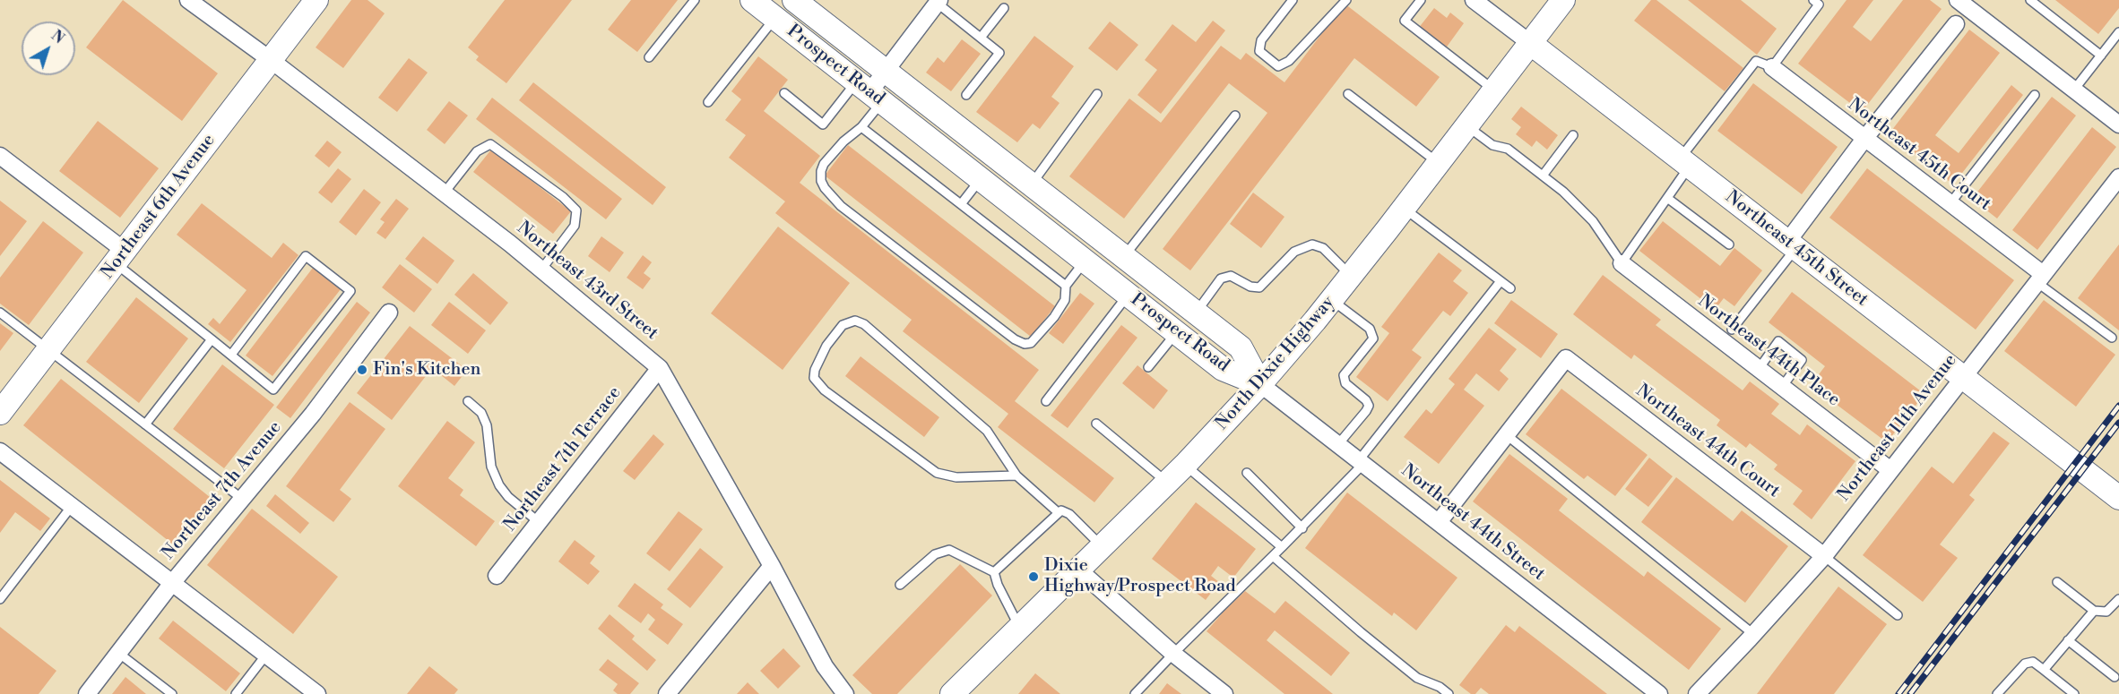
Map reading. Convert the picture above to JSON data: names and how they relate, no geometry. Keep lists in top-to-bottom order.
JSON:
{
  "streets": {
    "main road": [
      "Prospect Road",
      "Northeast 6th Avenue",
      "Northeast 45th Street",
      "North Dixie Highway"
    ],
    "street": [
      "Northeast 45th Court",
      "Northeast 43rd Street",
      "Northeast 44th Place",
      "Northeast 11th Avenue",
      "Northeast 44th Court",
      "Northeast 7th Terrace",
      "Northeast 7th Avenue",
      "Northeast 44th Street"
    ]
  },
  "crossings": [
    ["Prospect Road", "North Dixie Highway"],
    ["Prospect Road", "Northeast 44th Street"],
    ["Northeast 45th Court", "Northeast 11th Avenue"],
    ["Northeast 6th Avenue", "Northeast 43rd Street"],
    ["Northeast 45th Street", "North Dixie Highway"],
    ["Northeast 45th Street", "Northeast 11th Avenue"],
    ["Northeast 43rd Street", "Northeast 7th Terrace"],
    ["Northeast 44th Place", "Northeast 11th Avenue"],
    ["North Dixie Highway", "Northeast 44th Street"],
    ["Northeast 11th Avenue", "Northeast 44th Court"]
  ],
  "places": ["Fin's Kitchen", "Dixie Highway/Prospect Road"],
  "north": "top right"
}
